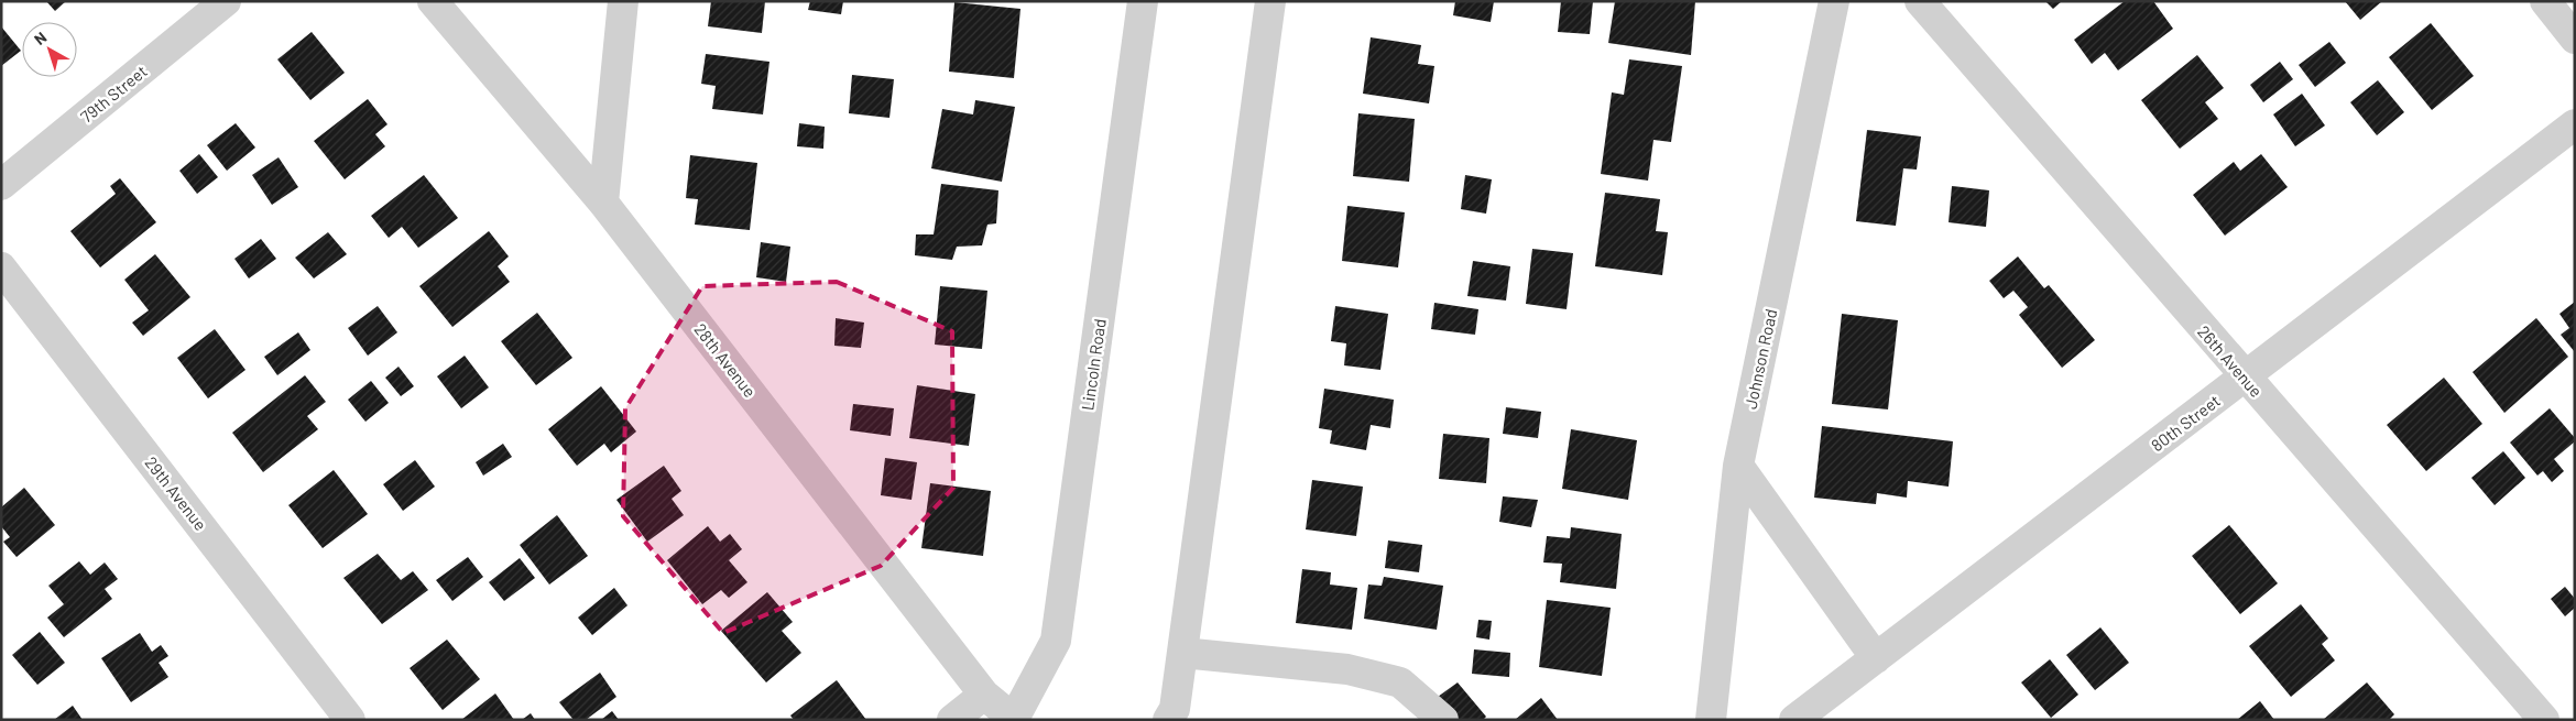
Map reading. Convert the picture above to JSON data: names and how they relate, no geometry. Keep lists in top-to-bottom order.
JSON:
{
  "streets": {
    "street": [
      "79th Street",
      "Johnson Road",
      "28th Avenue",
      "26th Avenue",
      "Lincoln Road",
      "80th Street",
      "29th Avenue"
    ]
  },
  "crossings": [
    ["28th Avenue", "Lincoln Road"],
    ["26th Avenue", "80th Street"]
  ],
  "north": "top left"
}
